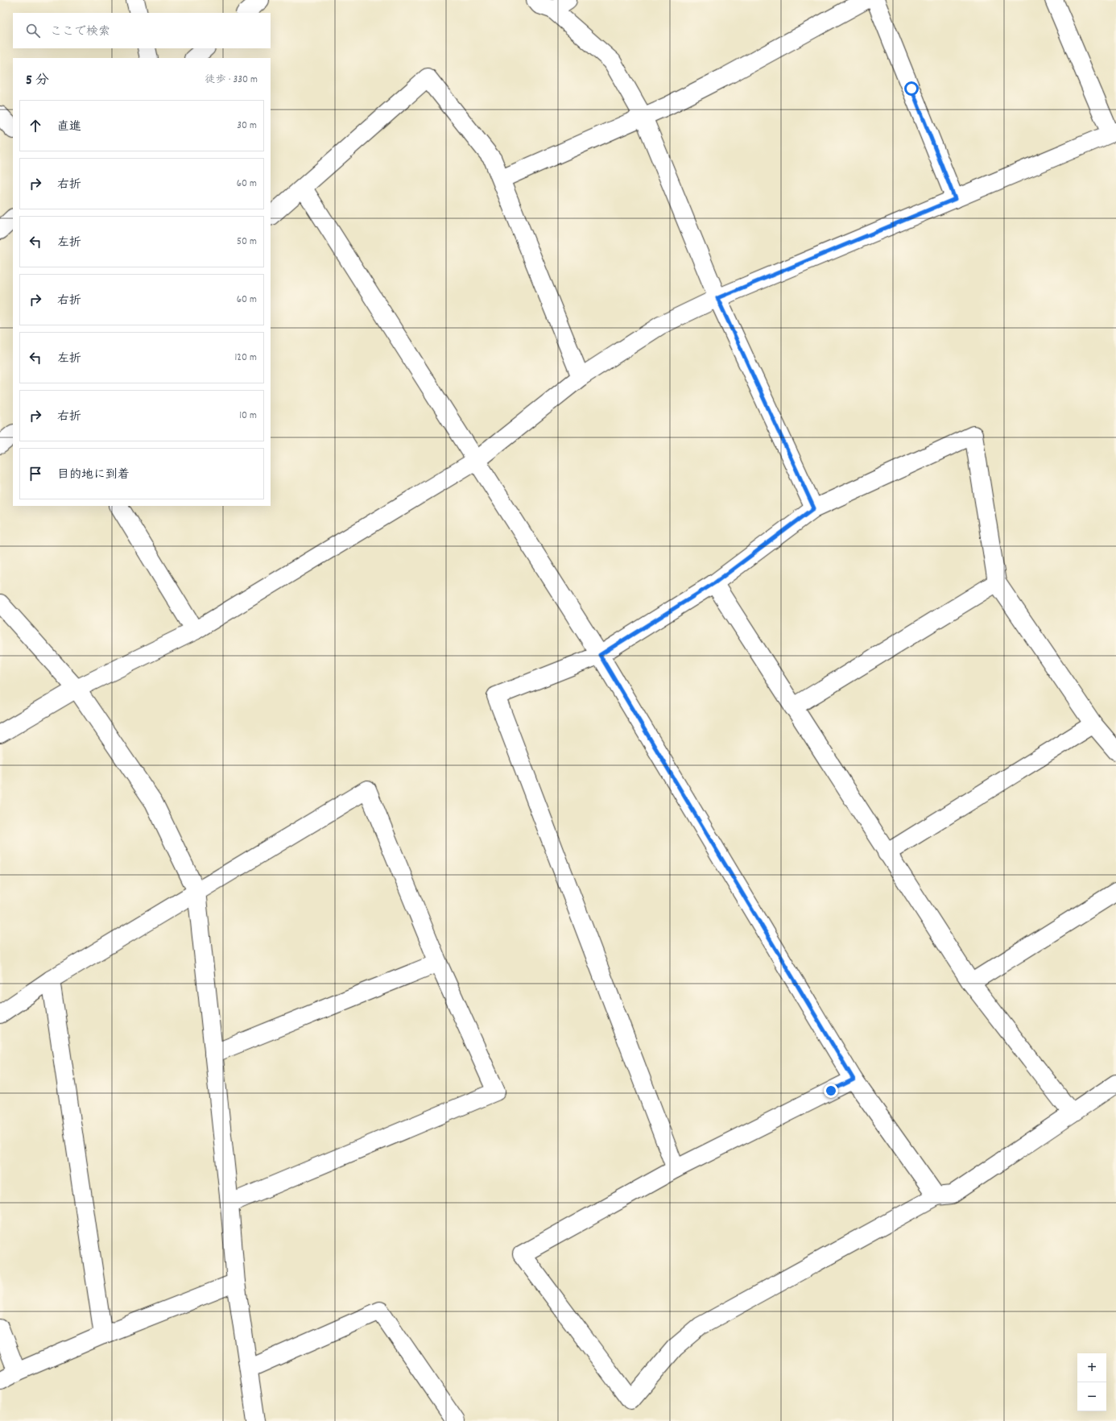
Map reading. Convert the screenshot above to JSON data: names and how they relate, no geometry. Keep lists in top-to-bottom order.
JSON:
{
  "page": {
    "search": "ここで検索",
    "heading": ["5 分", "徒歩 · 330 m"],
    "list": [
      ["直進", "30 m"],
      ["右折", "60 m"],
      ["左折", "50 m"],
      ["右折", "60 m"],
      ["左折", "120 m"],
      ["右折", "10 m"],
      "目的地に到着"
    ],
    "map_buttons": ["+", "−"]
  }
}
